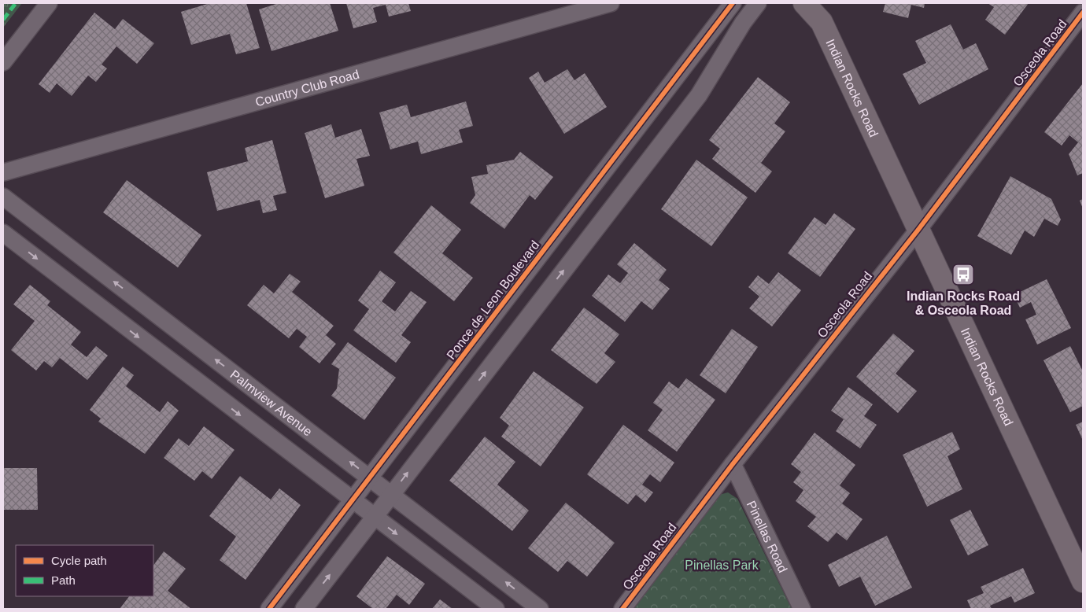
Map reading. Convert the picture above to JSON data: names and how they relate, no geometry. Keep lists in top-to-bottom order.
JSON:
{
  "streets": {
    "street": [
      "Osceola Road",
      "Country Club Road",
      "Indian Rocks Road",
      "Ponce de Leon Boulevard",
      "Palmview Avenue",
      "Pinellas Road"
    ]
  },
  "crossings": [
    ["Osceola Road", "Indian Rocks Road"],
    ["Osceola Road", "Pinellas Road"],
    ["Ponce de Leon Boulevard", "Palmview Avenue"]
  ],
  "parks": ["Pinellas Park"],
  "places": {
    "bus stop": ["Indian Rocks Road & Osceola Road"]
  },
  "legend": ["Cycle path", "Path"]
}
